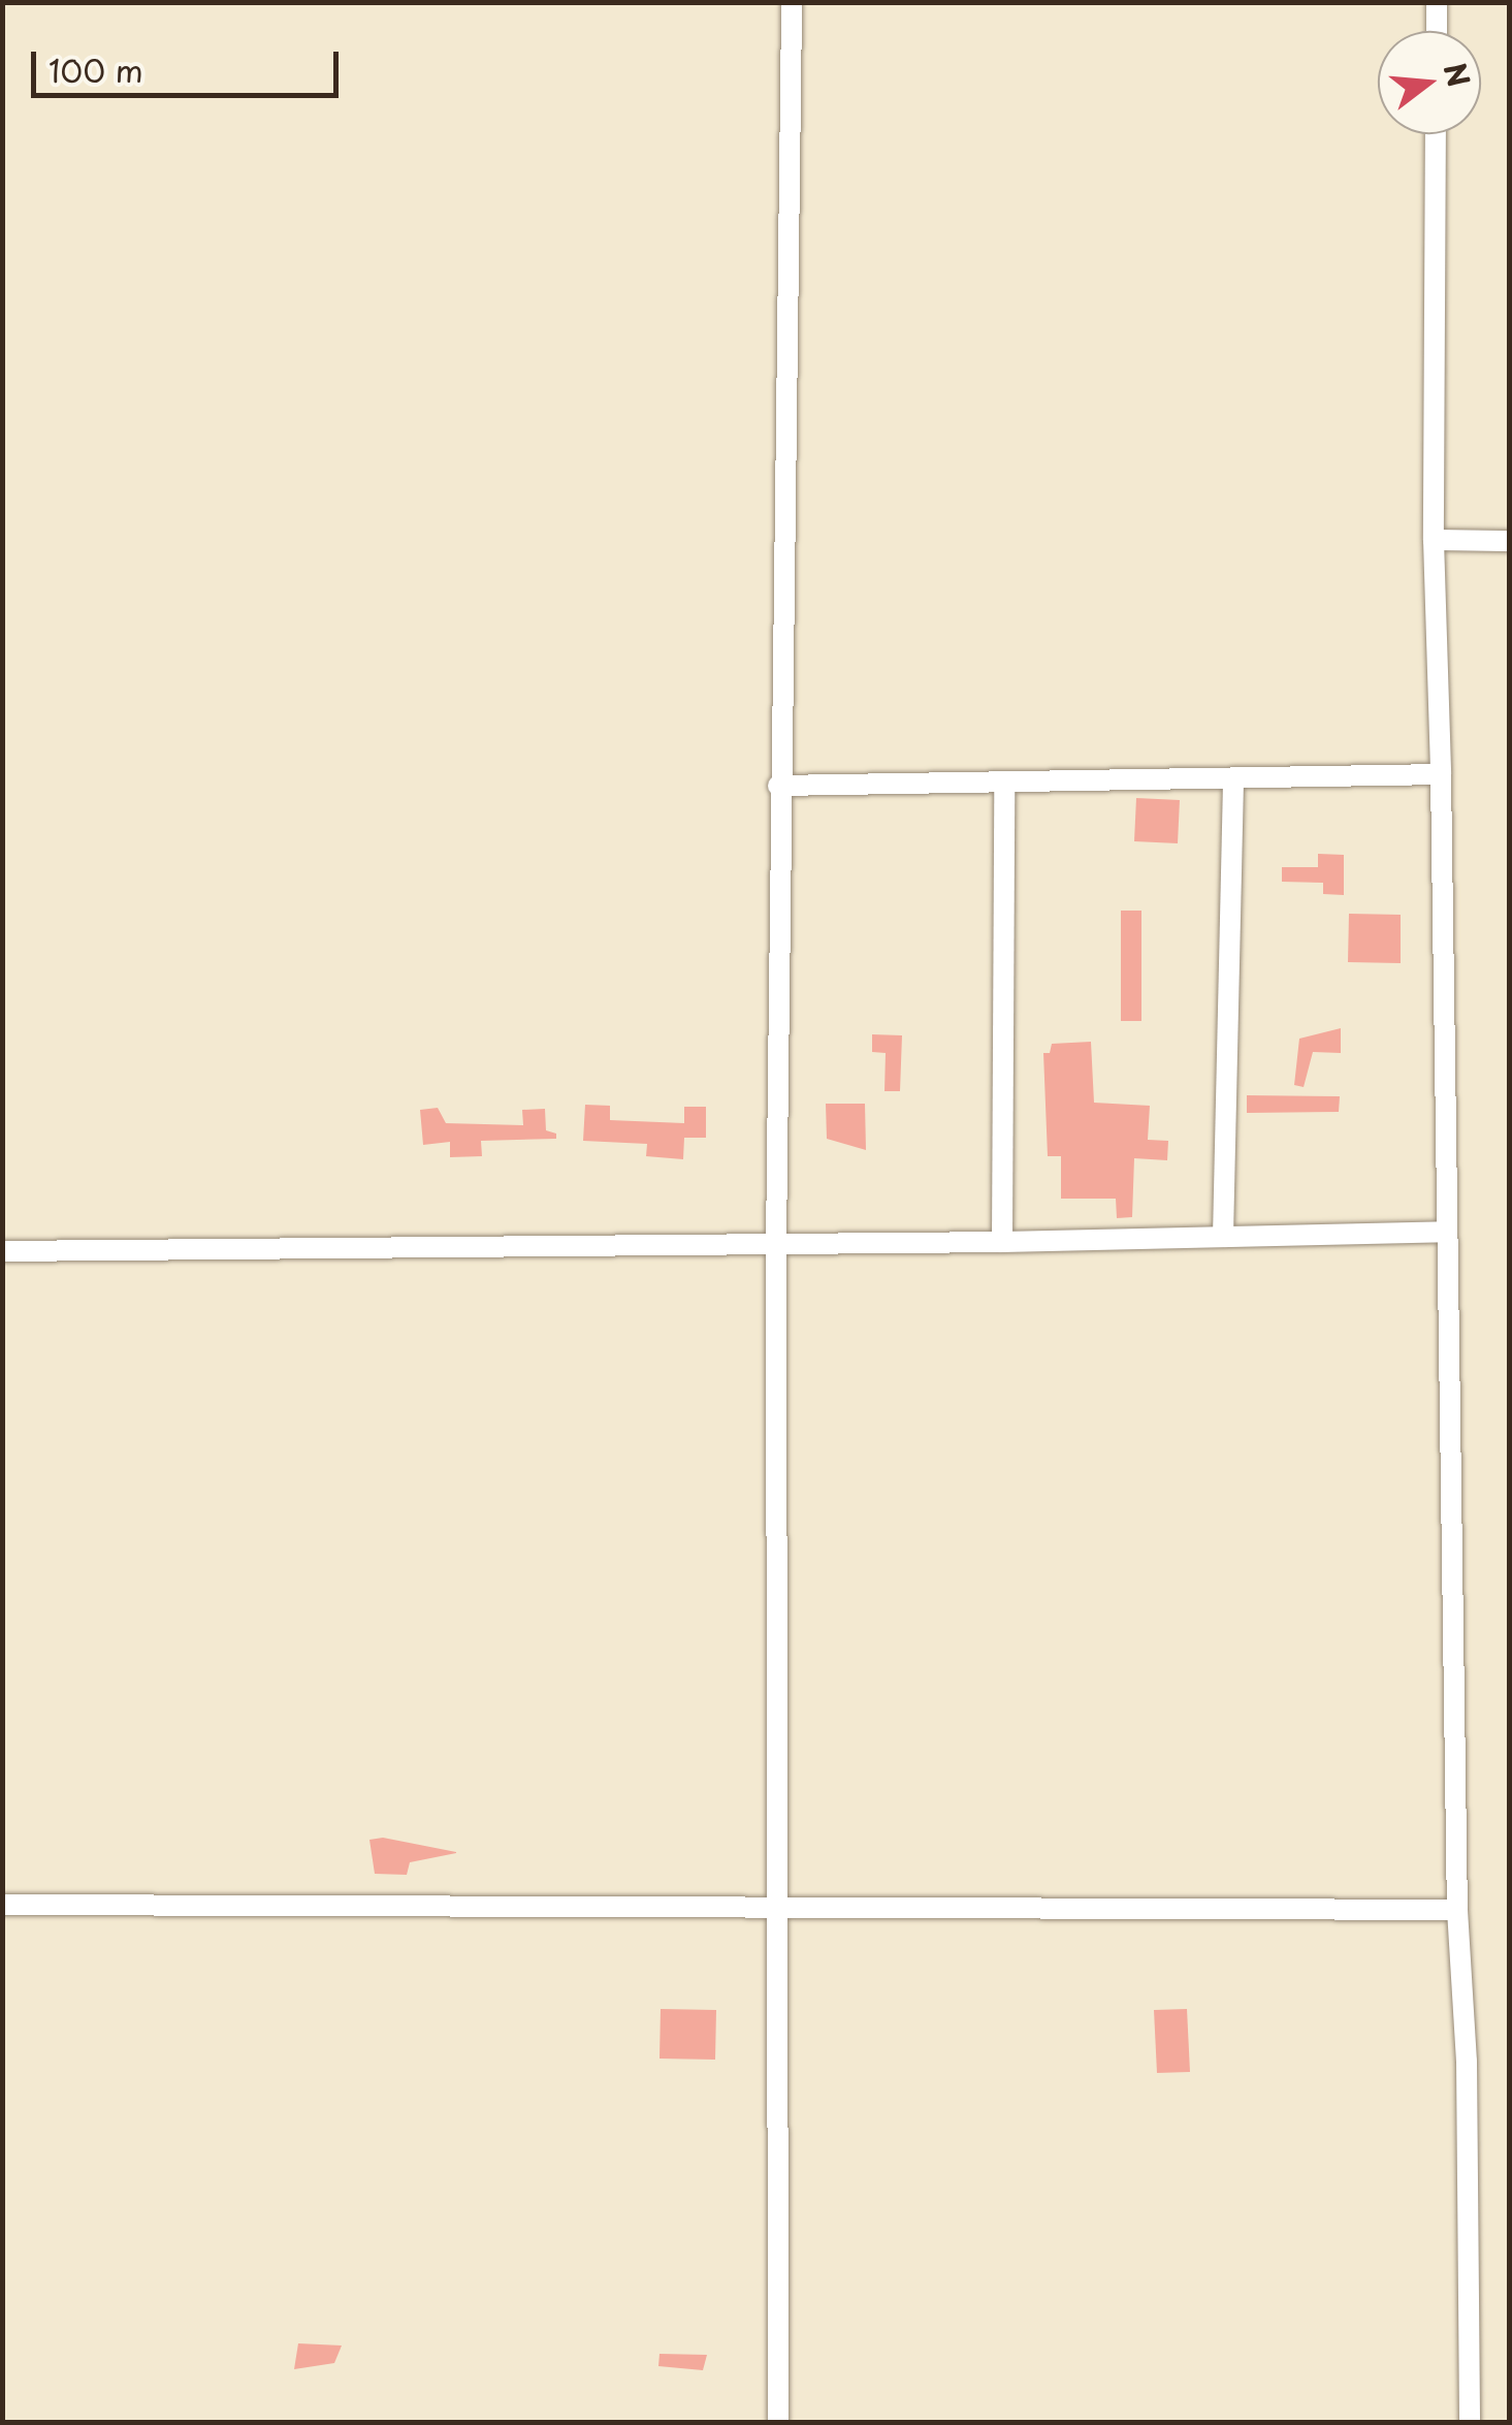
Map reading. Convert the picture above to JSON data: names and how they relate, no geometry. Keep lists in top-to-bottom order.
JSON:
{
  "scale_bar": "100 m",
  "north": "right"
}
